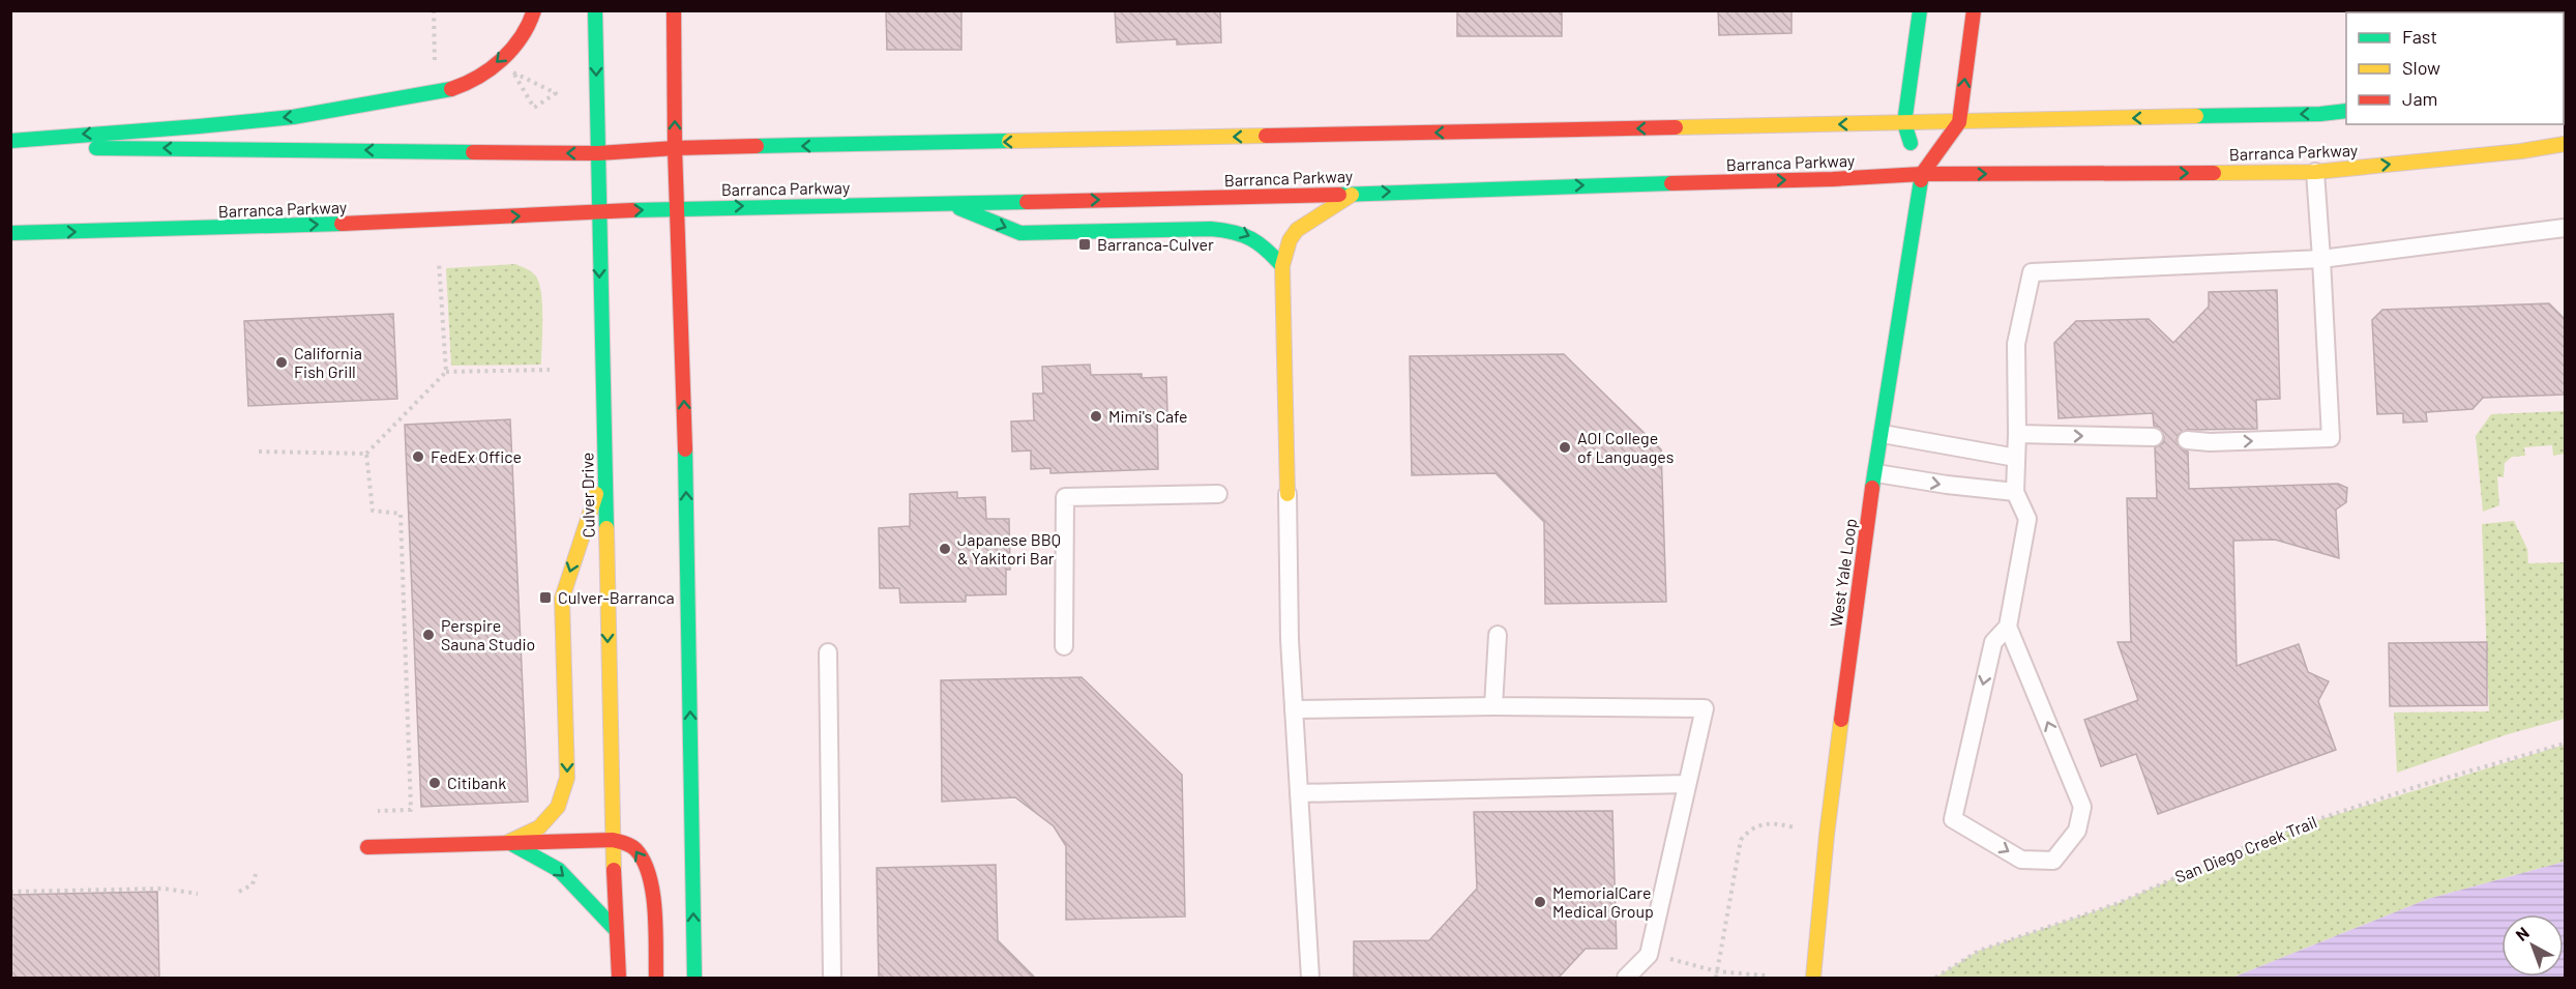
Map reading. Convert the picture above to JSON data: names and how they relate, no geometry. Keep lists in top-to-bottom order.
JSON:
{
  "streets": {
    "main road": ["Barranca Parkway", "Culver Drive", "West Yale Loop"],
    "path": ["San Diego Creek Trail"]
  },
  "crossings": [
    ["Barranca Parkway", "Culver Drive"],
    ["Barranca Parkway", "West Yale Loop"]
  ],
  "places": {
    "transit": ["Barranca-Culver", "Culver-Barranca"],
    "other": [
      "California Fish Grill",
      "Mimi's Cafe",
      "AOI College of Languages",
      "FedEx Office",
      "Japanese BBQ & Yakitori Bar",
      "Perspire Sauna Studio",
      "Citibank",
      "MemorialCare Medical Group"
    ]
  },
  "legend": ["Fast", "Slow", "Jam"],
  "north": "top left"
}
